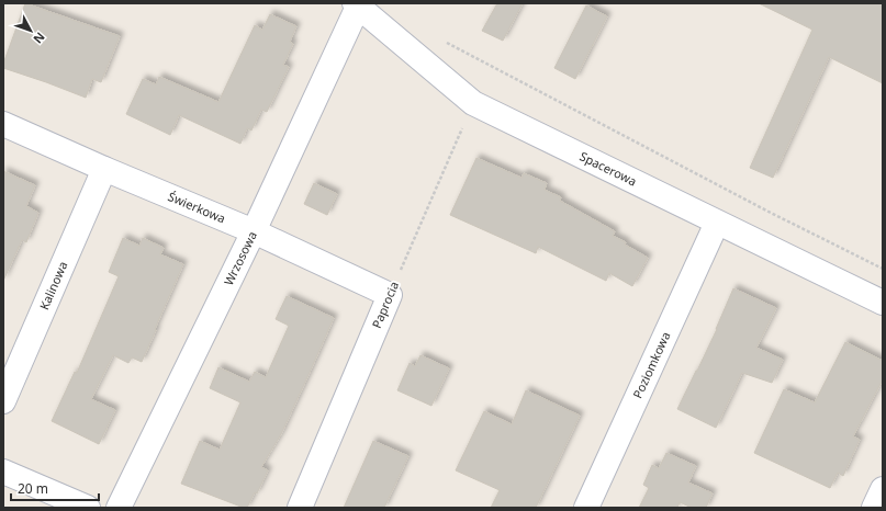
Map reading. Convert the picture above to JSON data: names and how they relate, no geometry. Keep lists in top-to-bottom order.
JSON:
{
  "streets": {
    "street": [
      "Spacerowa",
      "Świerkowa",
      "Wrzosowa",
      "Kalinowa",
      "Paprocia",
      "Poziomkowa"
    ]
  },
  "crossings": [
    ["Spacerowa", "Wrzosowa"],
    ["Spacerowa", "Paprocia"],
    ["Spacerowa", "Poziomkowa"],
    ["Świerkowa", "Wrzosowa"],
    ["Świerkowa", "Kalinowa"],
    ["Świerkowa", "Paprocia"]
  ],
  "scale_bar": "20 m",
  "north": "bottom right"
}
